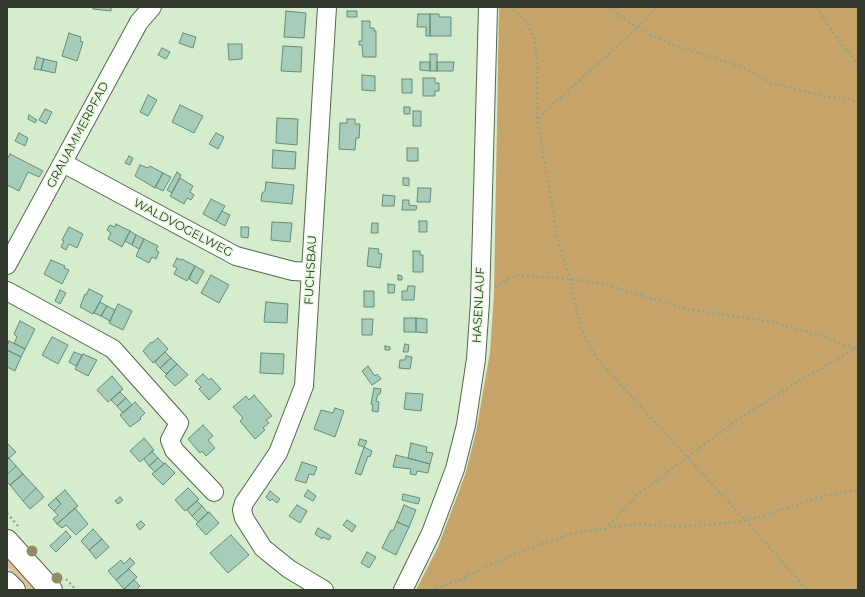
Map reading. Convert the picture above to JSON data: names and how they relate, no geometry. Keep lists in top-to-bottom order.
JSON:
{
  "streets": {
    "street": [
      "GRAUAMMERPFAD",
      "WALDVOGELWEG",
      "FUCHSBAU",
      "HASENLAUF"
    ]
  },
  "crossings": [
    ["GRAUAMMERPFAD", "WALDVOGELWEG"],
    ["WALDVOGELWEG", "FUCHSBAU"]
  ]
}
